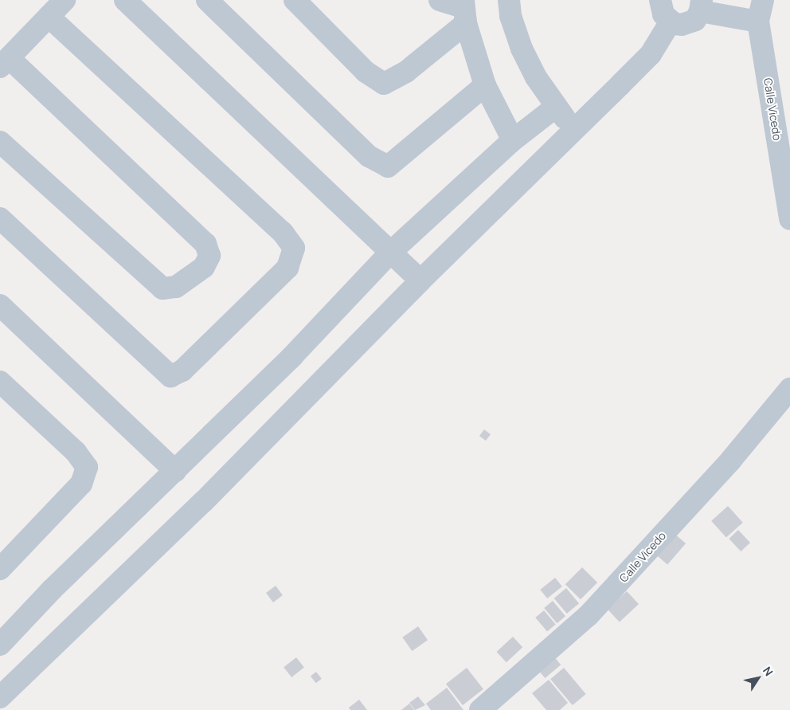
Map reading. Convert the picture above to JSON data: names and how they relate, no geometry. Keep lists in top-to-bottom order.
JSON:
{
  "streets": {
    "street": ["Calle Vicedo"]
  },
  "north": "top right"
}
